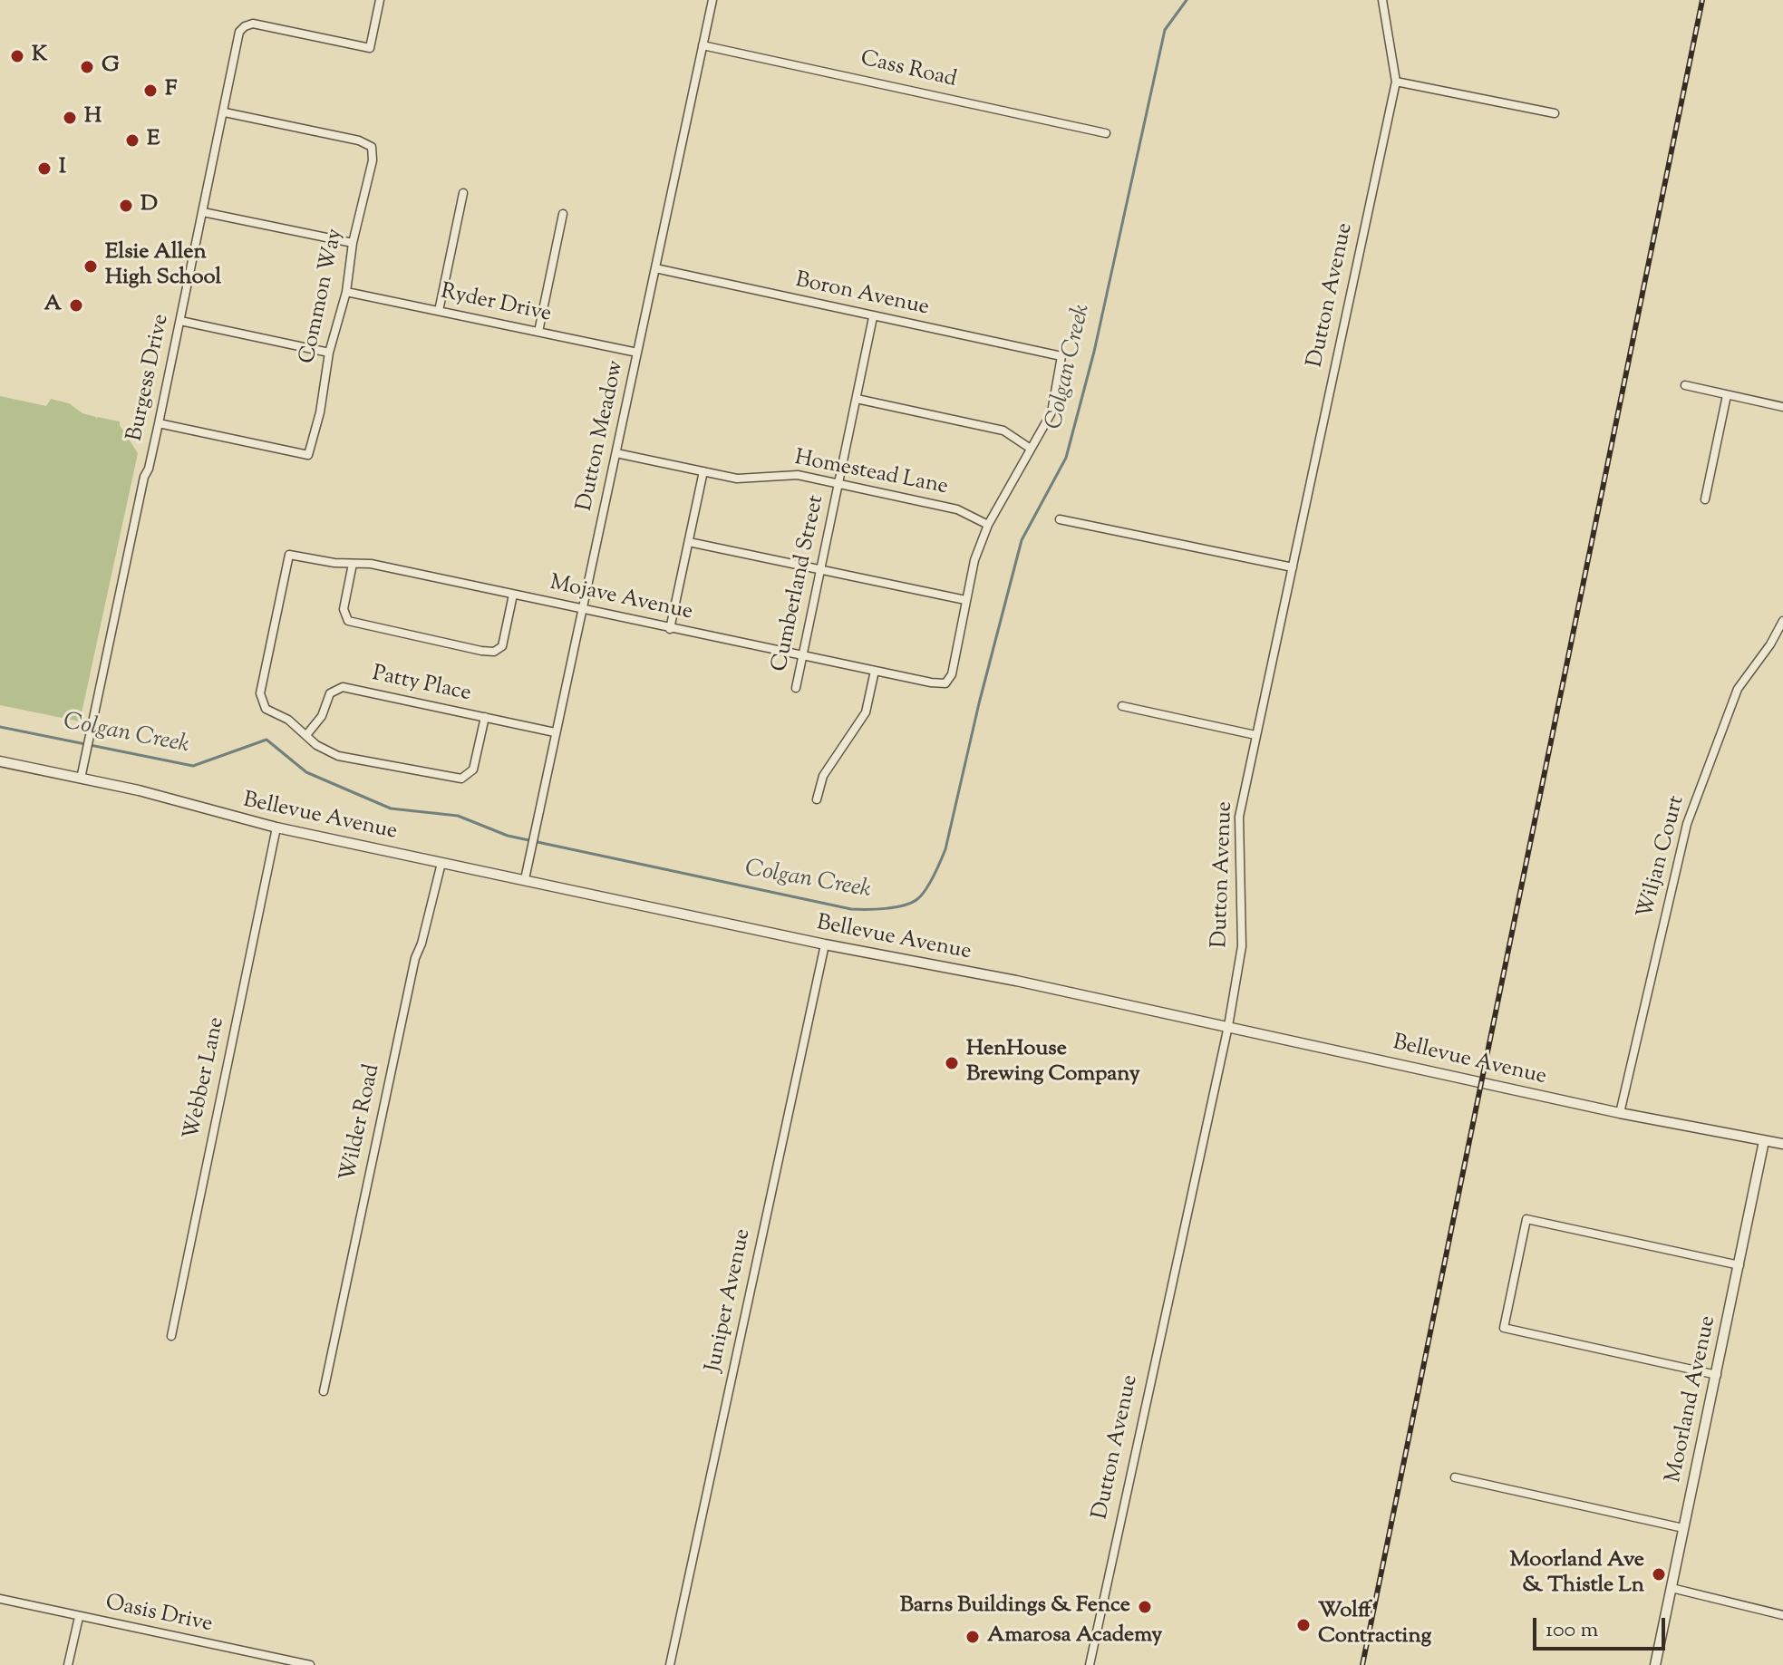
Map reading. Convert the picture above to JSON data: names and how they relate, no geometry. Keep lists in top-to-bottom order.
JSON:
{
  "streets": {
    "street": [
      "Cass Road",
      "Boron Avenue",
      "Dutton Avenue",
      "Common Way",
      "Ryder Drive",
      "Burgess Drive",
      "Dutton Meadow",
      "Homestead Lane",
      "Cumberland Street",
      "Mojave Avenue",
      "Patty Place",
      "Bellevue Avenue",
      "Wiljan Court",
      "Webber Lane",
      "Wilder Road",
      "Juniper Avenue",
      "Moorland Avenue",
      "Oasis Drive"
    ]
  },
  "crossings": [
    ["Cass Road", "Dutton Meadow"],
    ["Boron Avenue", "Dutton Meadow"],
    ["Boron Avenue", "Cumberland Street"],
    ["Dutton Avenue", "Bellevue Avenue"],
    ["Common Way", "Ryder Drive"],
    ["Common Way", "Burgess Drive"],
    ["Ryder Drive", "Dutton Meadow"],
    ["Burgess Drive", "Bellevue Avenue"],
    ["Dutton Meadow", "Homestead Lane"],
    ["Dutton Meadow", "Mojave Avenue"],
    ["Dutton Meadow", "Patty Place"],
    ["Dutton Meadow", "Bellevue Avenue"],
    ["Homestead Lane", "Cumberland Street"],
    ["Cumberland Street", "Mojave Avenue"],
    ["Mojave Avenue", "Patty Place"],
    ["Bellevue Avenue", "Wiljan Court"],
    ["Bellevue Avenue", "Webber Lane"],
    ["Bellevue Avenue", "Wilder Road"],
    ["Bellevue Avenue", "Juniper Avenue"],
    ["Bellevue Avenue", "Moorland Avenue"]
  ],
  "water": ["Colgan Creek"],
  "places": [
    "K",
    "G",
    "F",
    "H",
    "E",
    "I",
    "D",
    "Elsie Allen High School",
    "A",
    "HenHouse Brewing Company",
    "Moorland Ave & Thistle Ln",
    "Barns Buildings & Fence",
    "Wolff Contracting",
    "Amarosa Academy"
  ],
  "scale_bar": "100 m"
}
